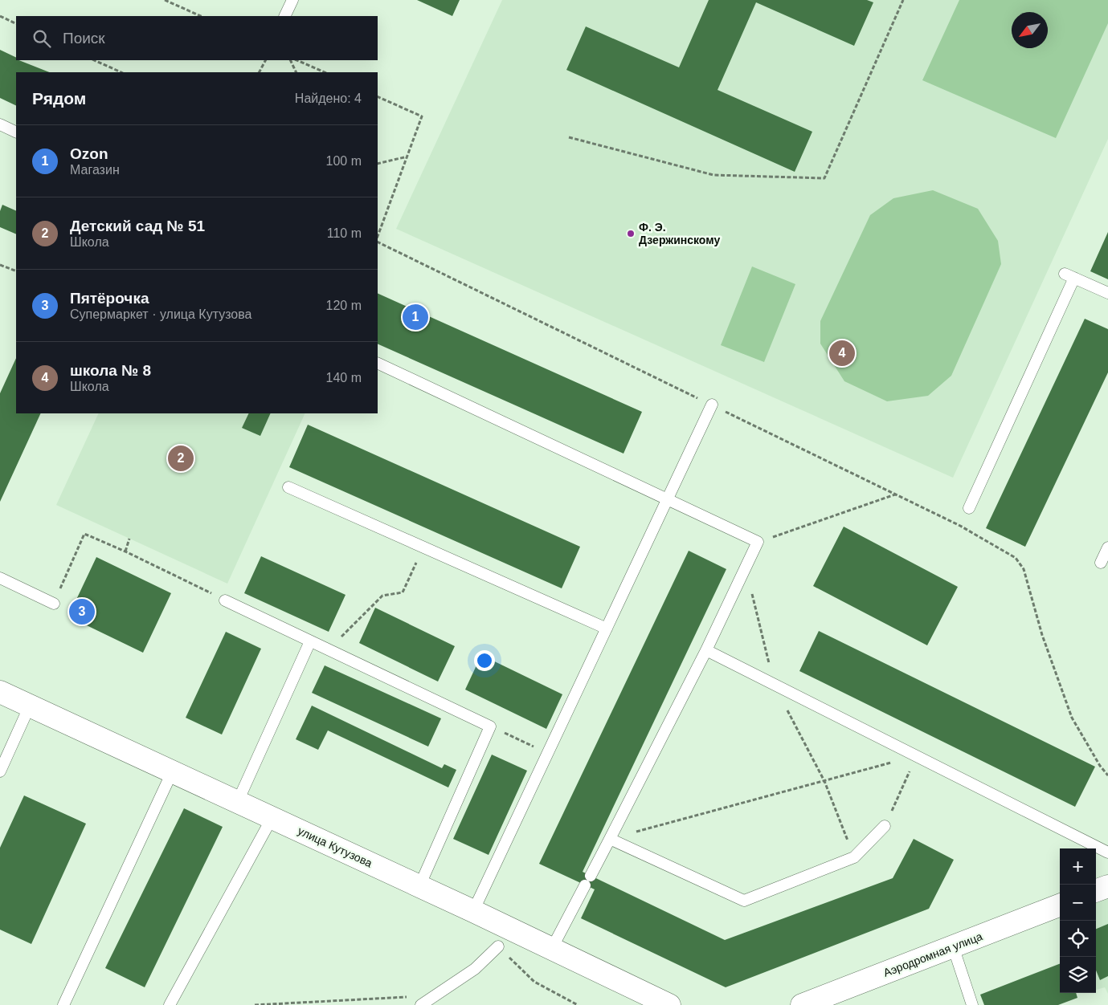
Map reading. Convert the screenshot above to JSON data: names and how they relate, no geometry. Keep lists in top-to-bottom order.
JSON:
{
  "streets": {
    "street": ["улица Кутузова", "Аэродромная улица"]
  },
  "places": ["Ф. Э. Дзержинскому"],
  "north": "bottom left",
  "page": {
    "search": "Поиск",
    "heading": ["Рядом", "Найдено: 4"],
    "list": [
      {
        "mark": "1",
        "name": "Ozon",
        "note": "Магазин",
        "value": "100 m"
      },
      {
        "mark": "2",
        "name": "Детский сад № 51",
        "note": "Школа",
        "value": "110 m"
      },
      {
        "mark": "3",
        "name": "Пятёрочка",
        "note": "Супермаркет · улица Кутузова",
        "value": "120 m"
      },
      {
        "mark": "4",
        "name": "школа № 8",
        "note": "Школа",
        "value": "140 m"
      }
    ],
    "pins": [
      "1",
      "4",
      "2",
      "3"
    ],
    "map_buttons": ["+", "−"]
  }
}
